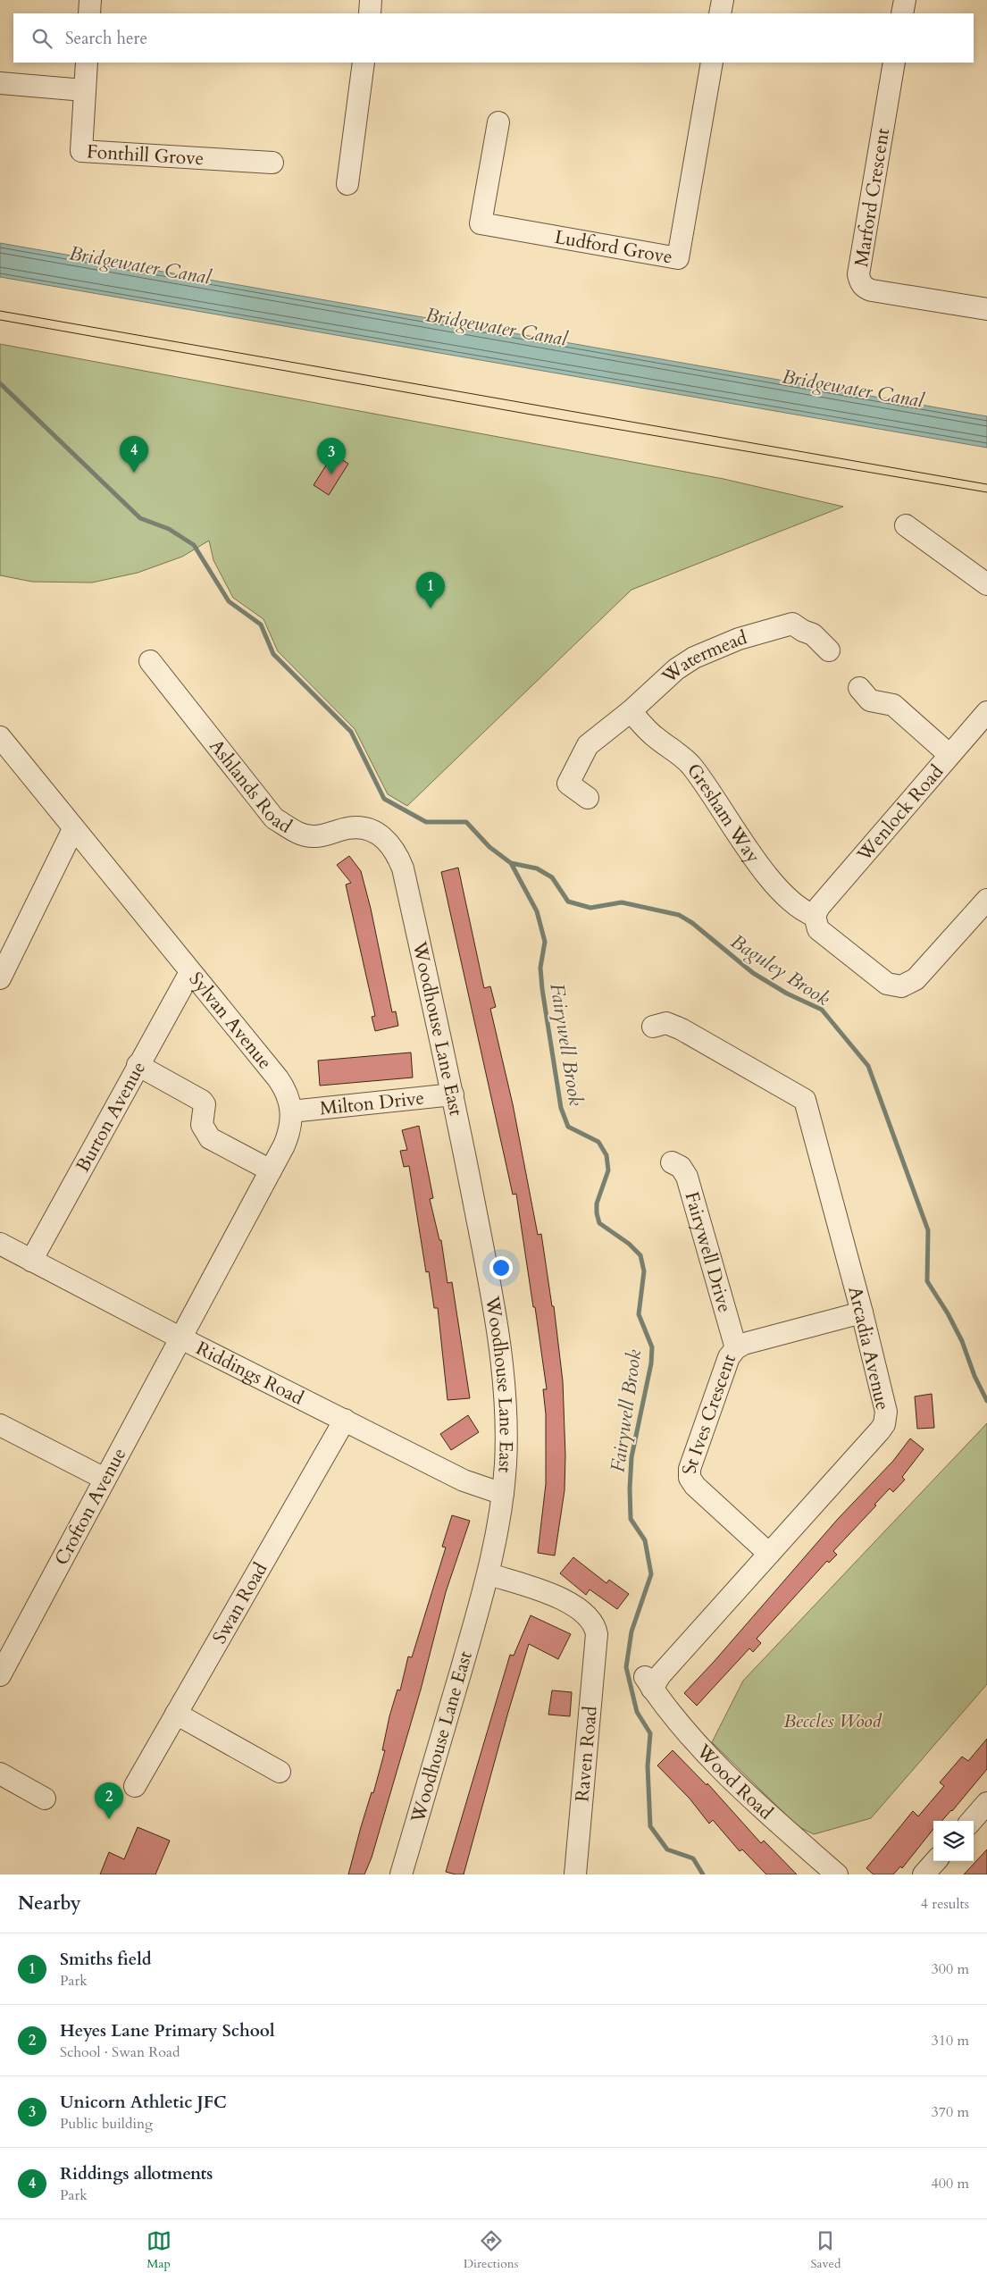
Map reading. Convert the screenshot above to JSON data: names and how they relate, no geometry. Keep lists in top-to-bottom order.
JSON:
{
  "streets": {
    "street": [
      "Fonthill Grove",
      "Marford Crescent",
      "Ludford Grove",
      "Watermead",
      "Ashlands Road",
      "Wenlock Road",
      "Gresham Way",
      "Sylvan Avenue",
      "Woodhouse Lane East",
      "Milton Drive",
      "Burton Avenue",
      "Fairywell Drive",
      "Arcadia Avenue",
      "Riddings Road",
      "St Ives Crescent",
      "Crofton Avenue",
      "Swan Road",
      "Raven Road",
      "Wood Road"
    ]
  },
  "crossings": [
    ["Watermead", "Gresham Way"],
    ["Ashlands Road", "Woodhouse Lane East"],
    ["Wenlock Road", "Gresham Way"],
    ["Sylvan Avenue", "Milton Drive"],
    ["Sylvan Avenue", "Burton Avenue"],
    ["Sylvan Avenue", "Riddings Road"],
    ["Sylvan Avenue", "Crofton Avenue"],
    ["Woodhouse Lane East", "Milton Drive"],
    ["Woodhouse Lane East", "Riddings Road"],
    ["Woodhouse Lane East", "Raven Road"],
    ["Burton Avenue", "Riddings Road"],
    ["Fairywell Drive", "St Ives Crescent"],
    ["Arcadia Avenue", "St Ives Crescent"],
    ["Arcadia Avenue", "Wood Road"],
    ["Riddings Road", "Crofton Avenue"],
    ["Riddings Road", "Swan Road"]
  ],
  "water": ["Bridgewater Canal", "Baguley Brook", "Fairywell Brook"],
  "parks": ["Beccles Wood"],
  "page": {
    "search": "Search here",
    "pins": [
      "4",
      "3",
      "1",
      "2"
    ],
    "heading": ["Nearby", "4 results"],
    "list": [
      {
        "mark": "1",
        "name": "Smiths field",
        "note": "Park",
        "value": "300 m"
      },
      {
        "mark": "2",
        "name": "Heyes Lane Primary School",
        "note": "School · Swan Road",
        "value": "310 m"
      },
      {
        "mark": "3",
        "name": "Unicorn Athletic JFC",
        "note": "Public building",
        "value": "370 m"
      },
      {
        "mark": "4",
        "name": "Riddings allotments",
        "note": "Park",
        "value": "400 m"
      }
    ],
    "nav": ["Map", "Directions", "Saved"]
  }
}
